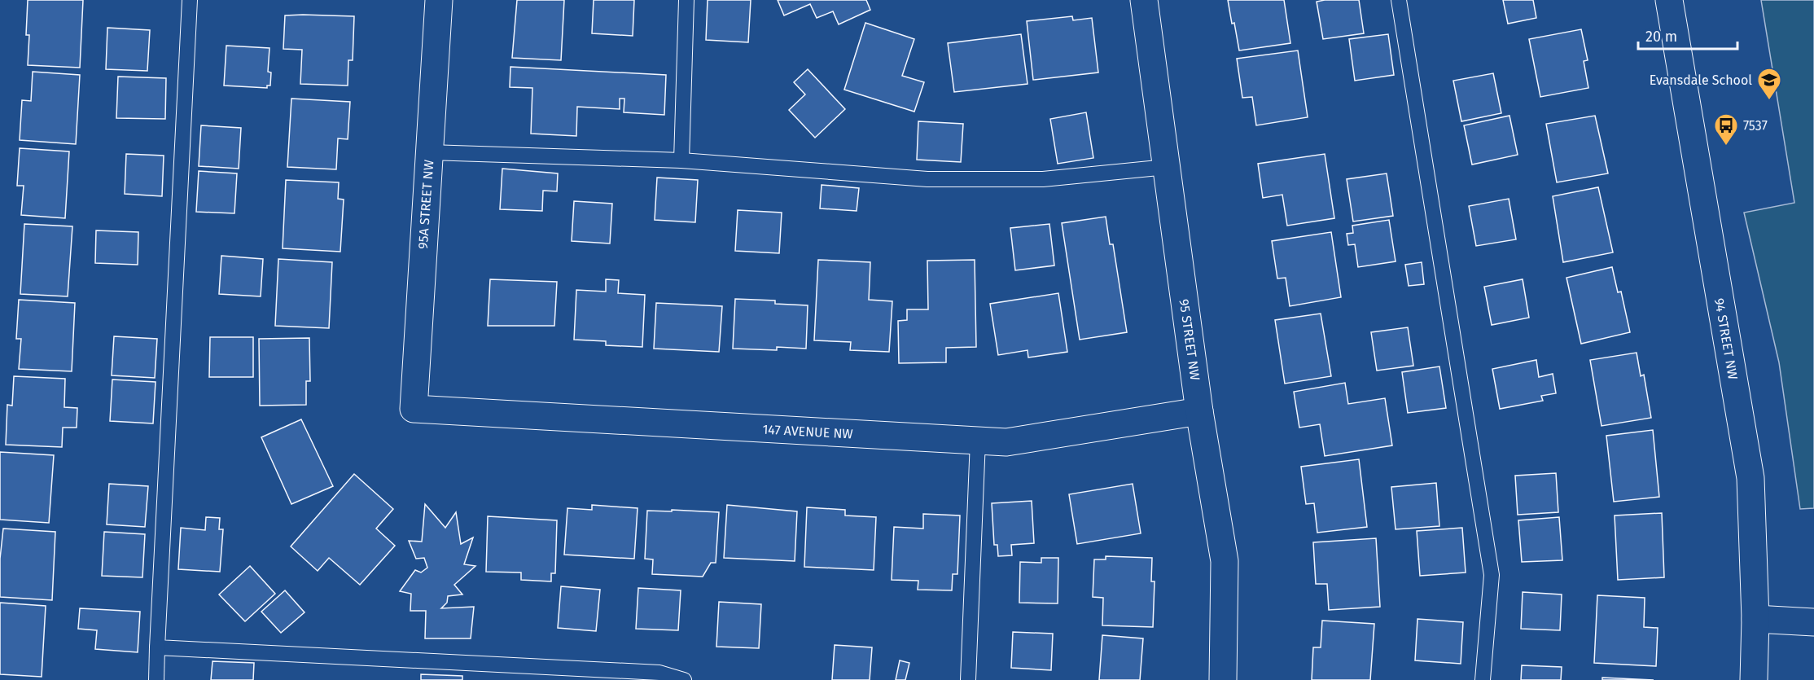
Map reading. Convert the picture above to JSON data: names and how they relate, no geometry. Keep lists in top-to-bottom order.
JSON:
{
  "streets": {
    "street": [
      "95A STREET NW",
      "94 STREET NW",
      "95 STREET NW",
      "147 AVENUE NW"
    ]
  },
  "crossings": [
    ["95A STREET NW", "147 AVENUE NW"],
    ["95 STREET NW", "147 AVENUE NW"]
  ],
  "places": {
    "school or university": ["Evansdale School"],
    "bus stop": ["7537"]
  },
  "scale_bar": "20 m"
}
